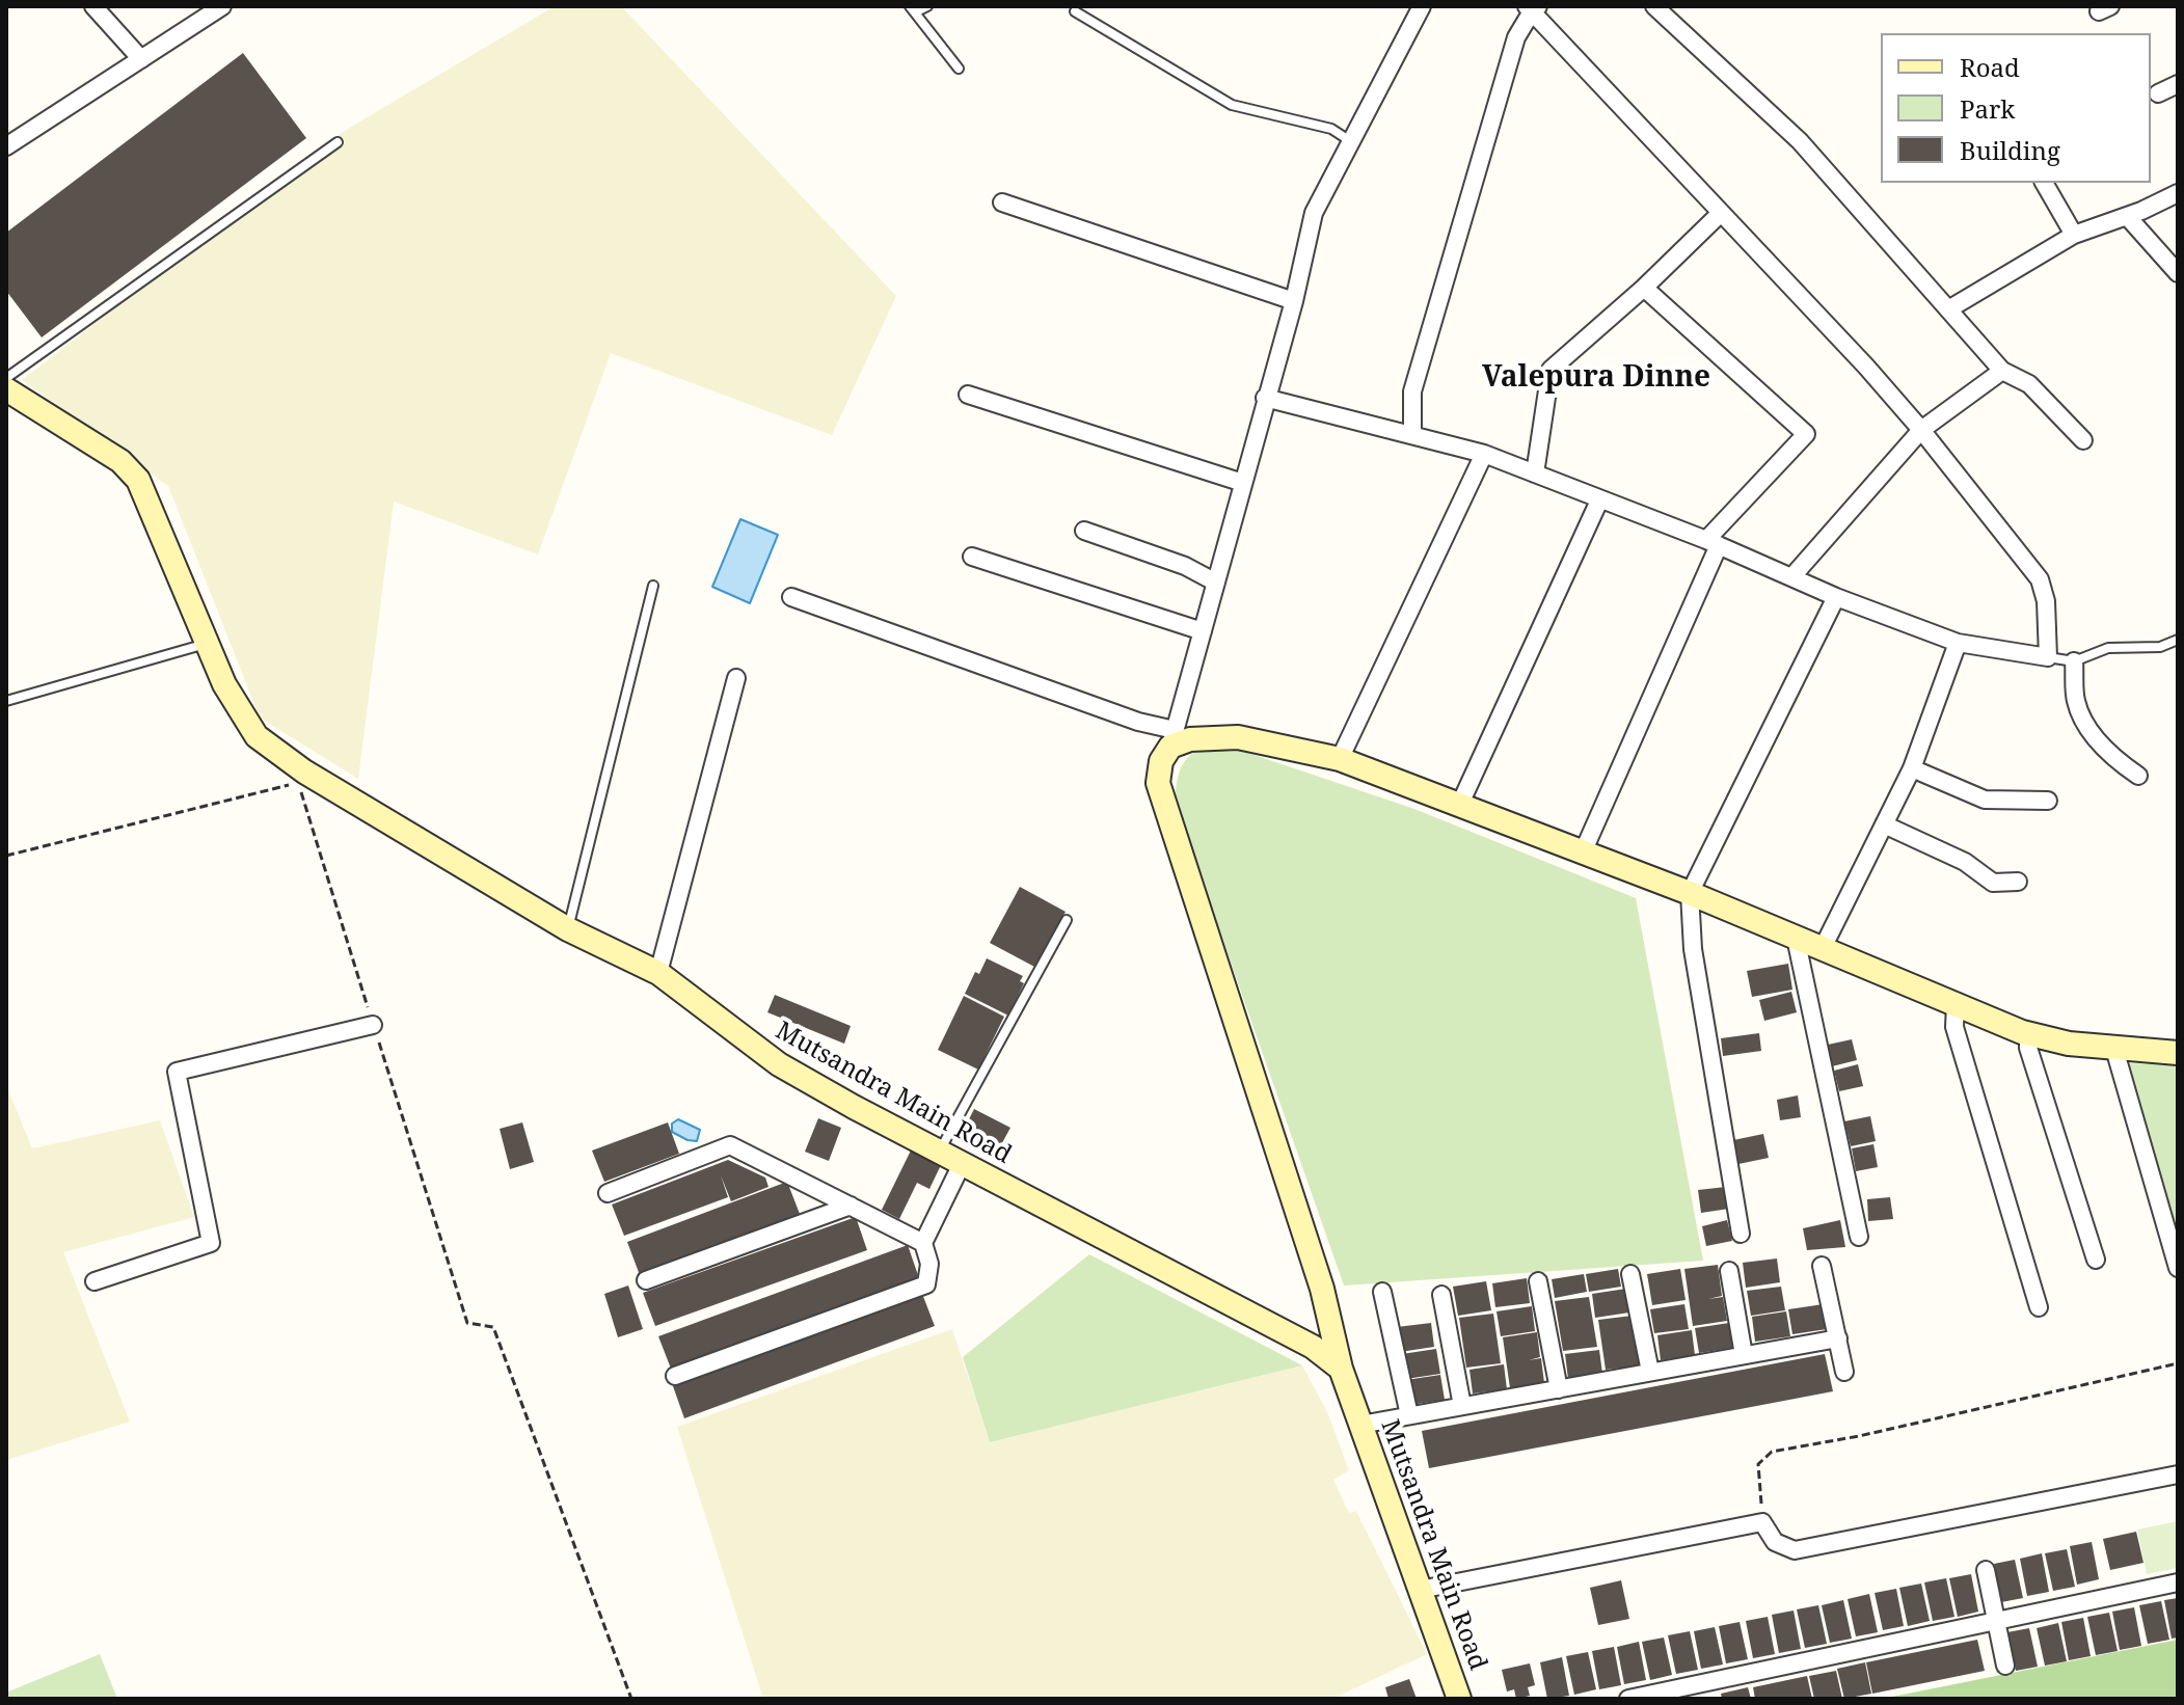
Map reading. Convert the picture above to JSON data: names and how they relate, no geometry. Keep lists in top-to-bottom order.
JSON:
{
  "streets": {
    "street": ["Mutsandra Main Road"]
  },
  "districts": ["Valepura Dinne"],
  "legend": ["Road", "Park", "Building"]
}
